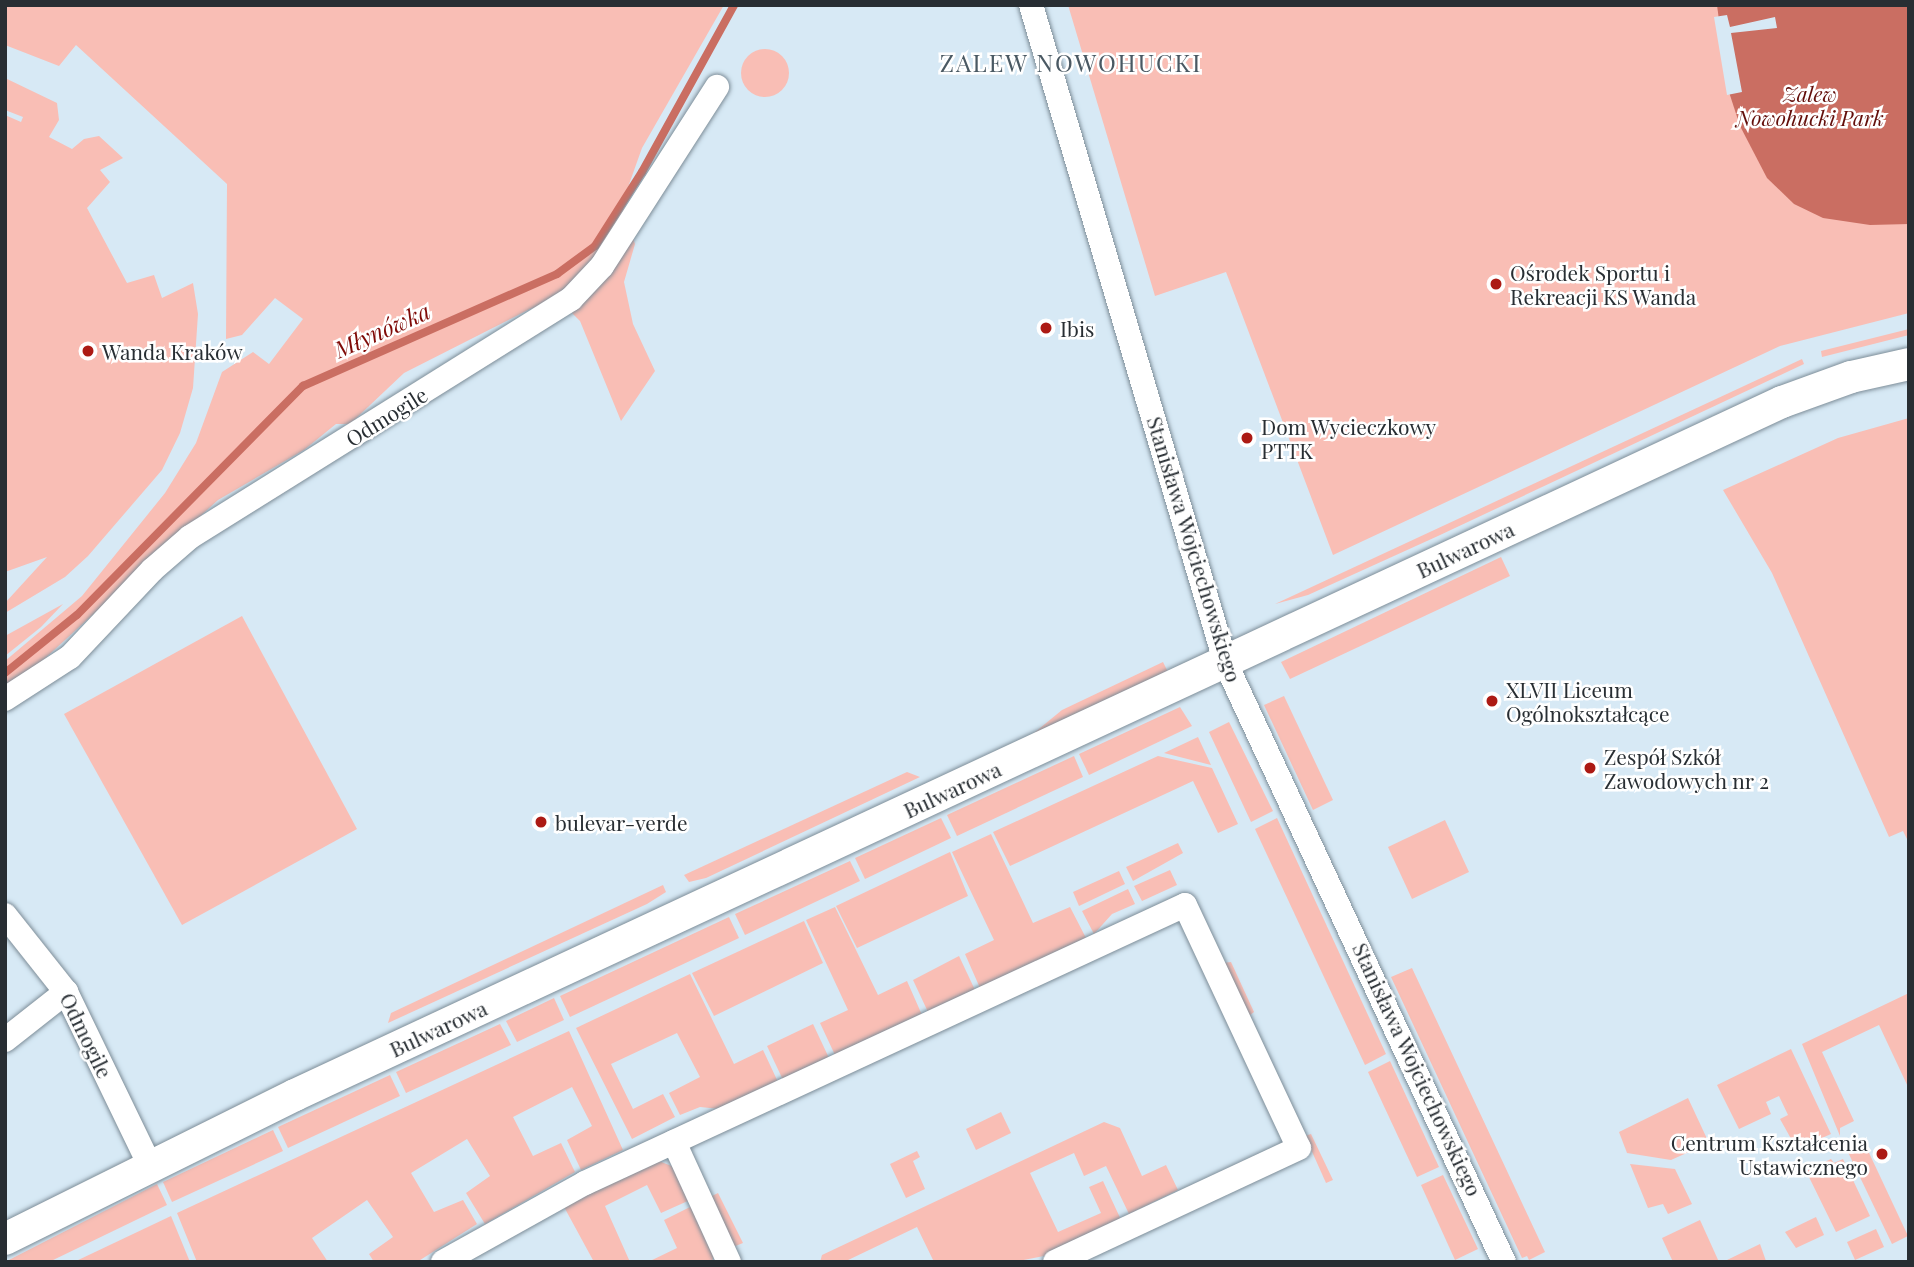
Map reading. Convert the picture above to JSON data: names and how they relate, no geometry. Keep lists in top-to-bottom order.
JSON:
{
  "streets": {
    "street": ["Odmogile", "Stanisława Wojciechowskiego", "Bulwarowa"]
  },
  "crossings": [
    ["Odmogile", "Bulwarowa"],
    ["Stanisława Wojciechowskiego", "Bulwarowa"]
  ],
  "districts": ["ZALEW NOWOHUCKI"],
  "water": ["Młynówka"],
  "parks": ["Zalew Nowohucki Park"],
  "places": [
    "Ośrodek Sportu i Rekreacji KS Wanda",
    "Ibis",
    "Wanda Kraków",
    "Dom Wycieczkowy PTTK",
    "XLVII Liceum Ogólnokształcące",
    "Zespół Szkół Zawodowych nr 2",
    "bulevar-verde",
    "Centrum Kształcenia Ustawicznego"
  ]
}
